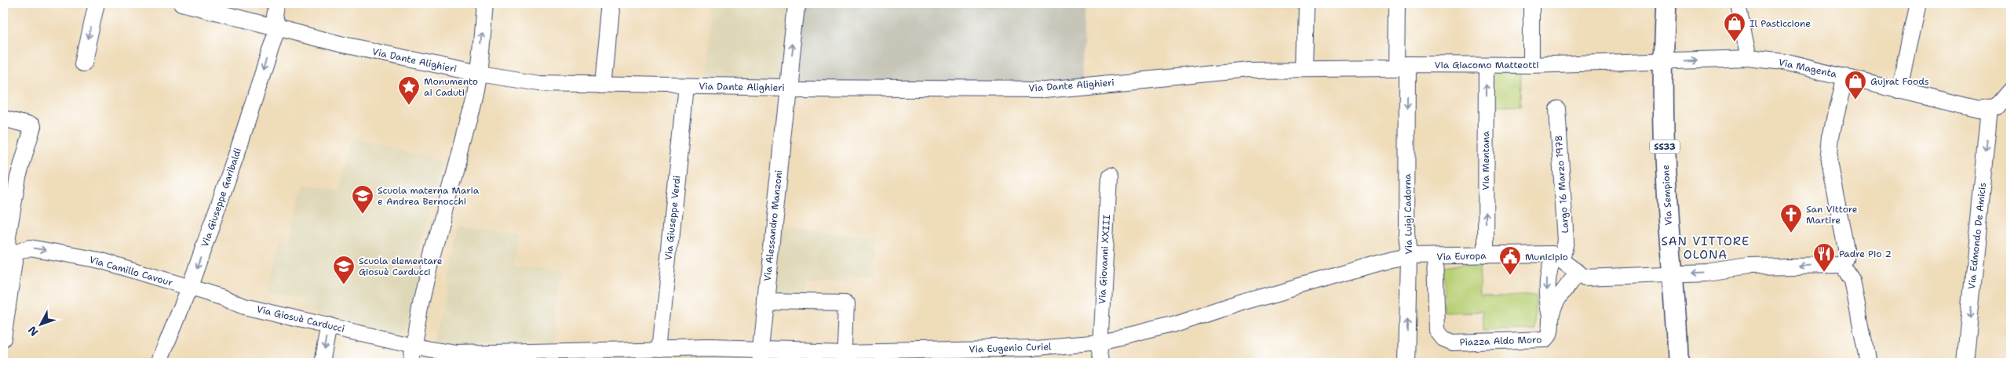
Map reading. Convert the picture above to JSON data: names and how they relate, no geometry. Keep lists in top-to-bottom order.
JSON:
{
  "streets": {
    "main road": ["SS33", "Via Sempione"],
    "street": [
      "Via Dante Alighieri",
      "Via Giacomo Matteotti",
      "Via Magenta",
      "Via Mentana",
      "Largo 16 Marzo 1978",
      "Via Giuseppe Garibaldi",
      "Via Luigi Cadorna",
      "Via Giuseppe Verdi",
      "Via Alessandro Manzoni",
      "Via Edmondo De Amicis",
      "Via Europa",
      "Via Giovanni XXIII",
      "Via Camillo Cavour",
      "Via Giosuè Carducci",
      "Piazza Aldo Moro",
      "Via Eugenio Curiel"
    ]
  },
  "crossings": [
    ["Via Dante Alighieri", "Via Giacomo Matteotti"],
    ["Via Dante Alighieri", "Via Giuseppe Garibaldi"],
    ["Via Dante Alighieri", "Via Giuseppe Verdi"],
    ["Via Dante Alighieri", "Via Alessandro Manzoni"],
    ["Via Giacomo Matteotti", "Via Magenta"],
    ["Via Giacomo Matteotti", "Via Mentana"],
    ["Via Giacomo Matteotti", "Via Sempione"],
    ["Via Giacomo Matteotti", "Via Luigi Cadorna"],
    ["Via Magenta", "Via Sempione"],
    ["Via Magenta", "Via Edmondo De Amicis"],
    ["Via Mentana", "Via Europa"],
    ["Largo 16 Marzo 1978", "Via Europa"],
    ["Largo 16 Marzo 1978", "Piazza Aldo Moro"],
    ["Via Giuseppe Garibaldi", "Via Camillo Cavour"],
    ["Via Giuseppe Garibaldi", "Via Giosuè Carducci"],
    ["Via Luigi Cadorna", "Via Europa"],
    ["Via Giuseppe Verdi", "Via Eugenio Curiel"],
    ["Via Alessandro Manzoni", "Via Eugenio Curiel"],
    ["Via Europa", "Piazza Aldo Moro"],
    ["Via Europa", "Via Eugenio Curiel"],
    ["Via Giovanni XXIII", "Via Eugenio Curiel"],
    ["Via Camillo Cavour", "Via Giosuè Carducci"],
    ["Via Giosuè Carducci", "Via Eugenio Curiel"]
  ],
  "one_way": ["Via Mentana", "Via Giuseppe Garibaldi", "Via Camillo Cavour"],
  "districts": ["SAN VITTORE OLONA"],
  "places": {
    "shop": ["Il Pasticcione", "Gujrat Foods"],
    "place": ["Monumento ai Caduti"],
    "school or university": ["Scuola materna Maria e Andrea Bernocchi", "Scuola elementare Giosuè Carducci"],
    "church": ["San Vittore Martire"],
    "restaurant": ["Padre Pio 2"],
    "public building": ["Municipio"]
  },
  "north": "bottom left"
}
